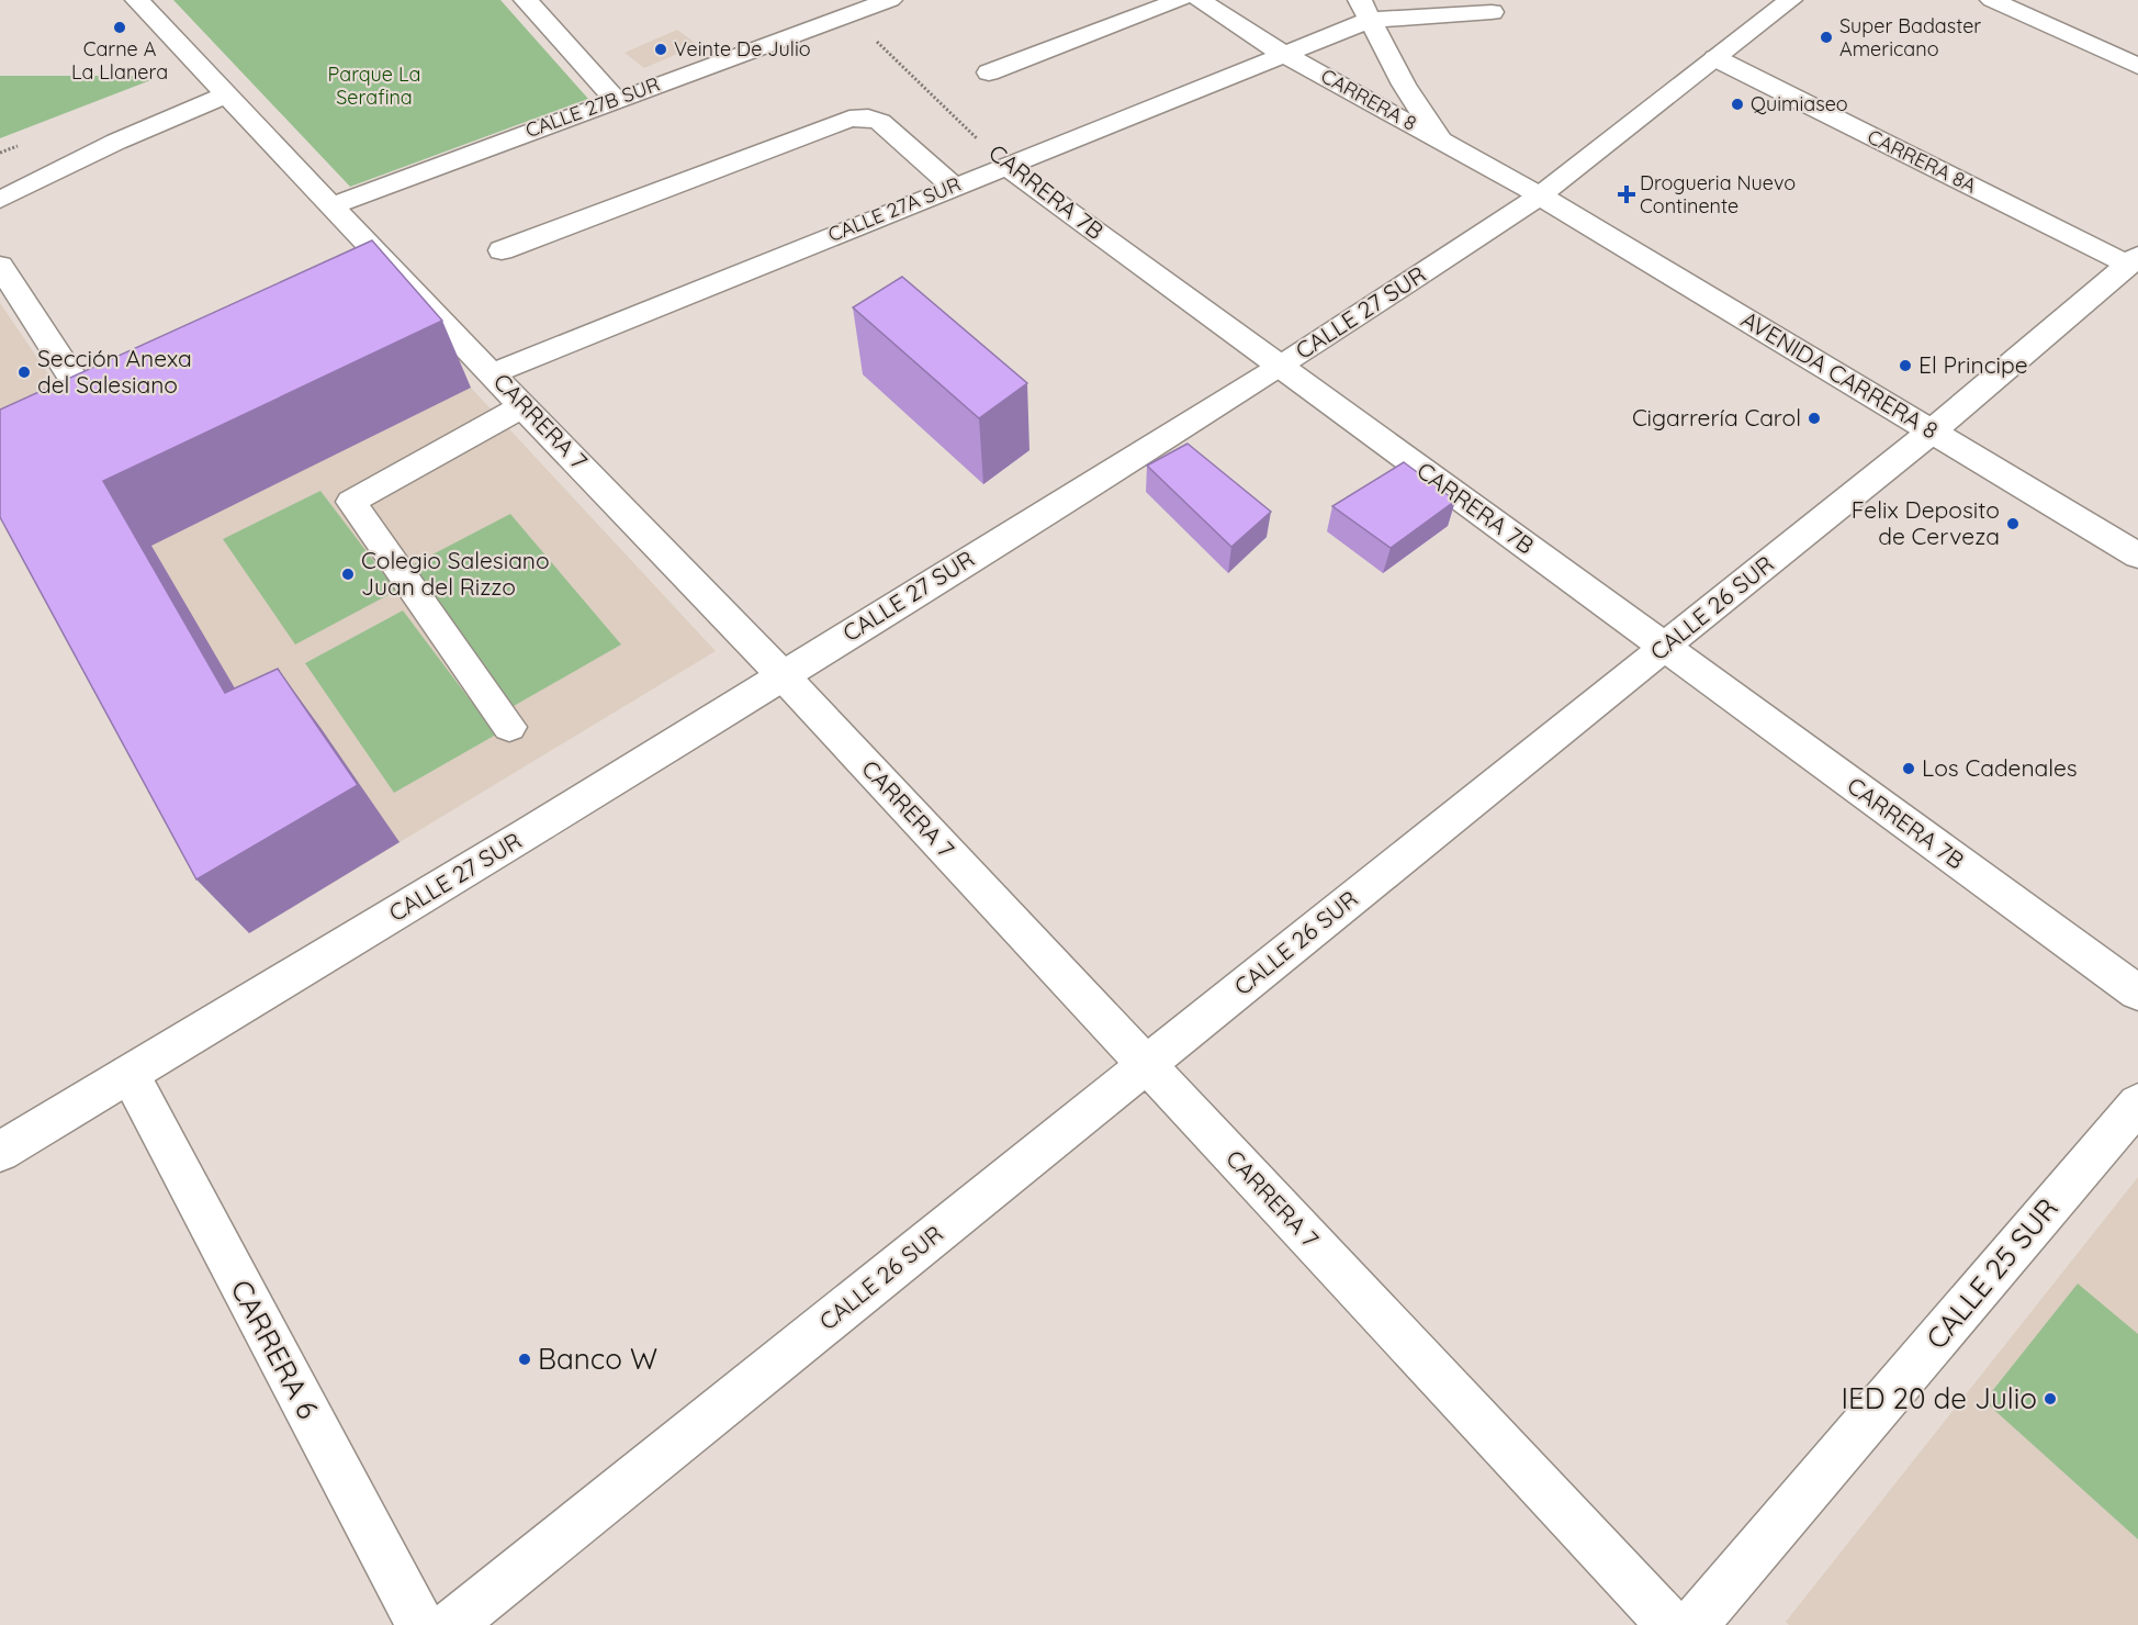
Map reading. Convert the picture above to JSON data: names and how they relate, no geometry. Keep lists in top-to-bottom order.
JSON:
{
  "streets": {
    "street": [
      "CARRERA 8",
      "CALLE 27B SUR",
      "CARRERA 8A",
      "CARRERA 7B",
      "CALLE 27A SUR",
      "CALLE 27 SUR",
      "AVENIDA CARRERA 8",
      "CARRERA 7",
      "CALLE 26 SUR",
      "CALLE 25 SUR",
      "CARRERA 6"
    ]
  },
  "crossings": [
    ["CARRERA 8", "CALLE 27A SUR"],
    ["CARRERA 8", "CALLE 27 SUR"],
    ["CARRERA 8", "AVENIDA CARRERA 8"],
    ["CALLE 27B SUR", "CARRERA 7B"],
    ["CALLE 27B SUR", "CARRERA 7"],
    ["CARRERA 8A", "CALLE 27 SUR"],
    ["CARRERA 8A", "CALLE 26 SUR"],
    ["CARRERA 7B", "CALLE 27A SUR"],
    ["CARRERA 7B", "CALLE 27 SUR"],
    ["CARRERA 7B", "CALLE 26 SUR"],
    ["CALLE 27A SUR", "CARRERA 7"],
    ["CALLE 27 SUR", "AVENIDA CARRERA 8"],
    ["CALLE 27 SUR", "CARRERA 7"],
    ["CALLE 27 SUR", "CARRERA 6"],
    ["AVENIDA CARRERA 8", "CALLE 26 SUR"],
    ["CARRERA 7", "CALLE 26 SUR"]
  ],
  "parks": ["Parque La Serafina"],
  "places": {
    "other": [
      "Carne A La Llanera",
      "Super Badaster Americano",
      "Veinte De Julio",
      "Quimiaseo",
      "El Principe",
      "Sección Anexa del Salesiano",
      "Cigarrería Carol",
      "Felix Deposito de Cerveza",
      "Colegio Salesiano Juan del Rizzo",
      "Los Cadenales",
      "Banco W",
      "IED 20 de Julio"
    ],
    "health": ["Drogueria Nuevo Continente"]
  }
}
